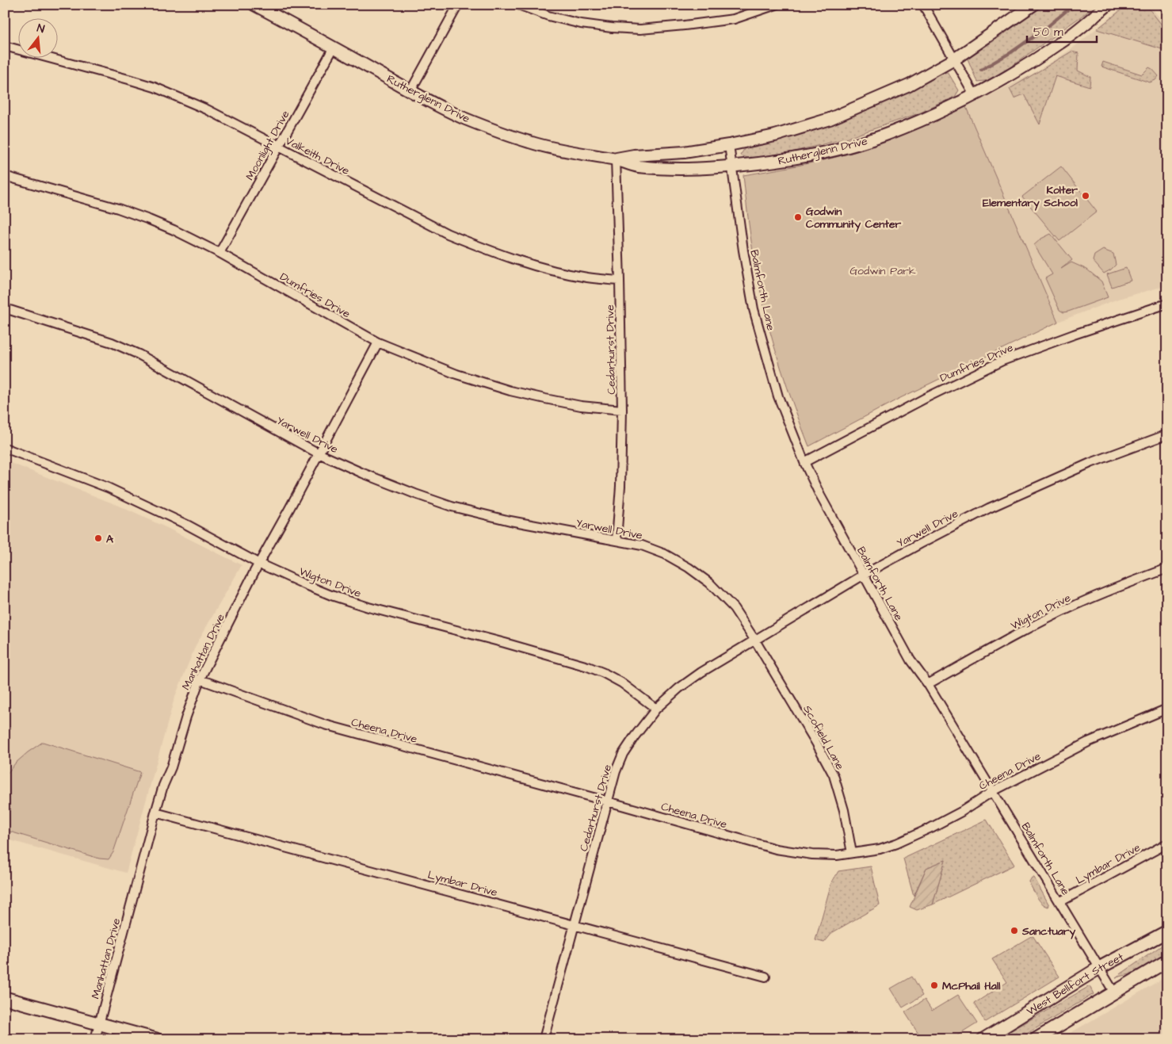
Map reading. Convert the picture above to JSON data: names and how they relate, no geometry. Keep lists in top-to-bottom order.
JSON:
{
  "streets": {
    "main road": ["West Bellfort Street"],
    "street": [
      "Rutherglenn Drive",
      "Moonlight Drive",
      "Valkeith Drive",
      "Balmforth Lane",
      "Dumfries Drive",
      "Cedarhurst Drive",
      "Yarwell Drive",
      "Wigton Drive",
      "Manhattan Drive",
      "Cheena Drive",
      "Scofield Lane",
      "Lymbar Drive"
    ]
  },
  "crossings": [
    ["Rutherglenn Drive", "Moonlight Drive"],
    ["Rutherglenn Drive", "Balmforth Lane"],
    ["Rutherglenn Drive", "Cedarhurst Drive"],
    ["Moonlight Drive", "Valkeith Drive"],
    ["Moonlight Drive", "Dumfries Drive"],
    ["Valkeith Drive", "Cedarhurst Drive"],
    ["Balmforth Lane", "Dumfries Drive"],
    ["Balmforth Lane", "Yarwell Drive"],
    ["Balmforth Lane", "Wigton Drive"],
    ["Balmforth Lane", "Cheena Drive"],
    ["Balmforth Lane", "Lymbar Drive"],
    ["Balmforth Lane", "West Bellfort Street"],
    ["Dumfries Drive", "Cedarhurst Drive"],
    ["Dumfries Drive", "Manhattan Drive"],
    ["Cedarhurst Drive", "Yarwell Drive"],
    ["Cedarhurst Drive", "Wigton Drive"],
    ["Cedarhurst Drive", "Cheena Drive"],
    ["Cedarhurst Drive", "Scofield Lane"],
    ["Cedarhurst Drive", "Lymbar Drive"],
    ["Yarwell Drive", "Manhattan Drive"],
    ["Yarwell Drive", "Scofield Lane"],
    ["Wigton Drive", "Manhattan Drive"],
    ["Manhattan Drive", "Cheena Drive"],
    ["Manhattan Drive", "Lymbar Drive"],
    ["Cheena Drive", "Scofield Lane"]
  ],
  "parks": ["Godwin Park"],
  "places": [
    "Kolter Elementary School",
    "Godwin Community Center",
    "A",
    "Sanctuary",
    "McPhail Hall"
  ],
  "scale_bar": "50 m",
  "north": "top"
}
